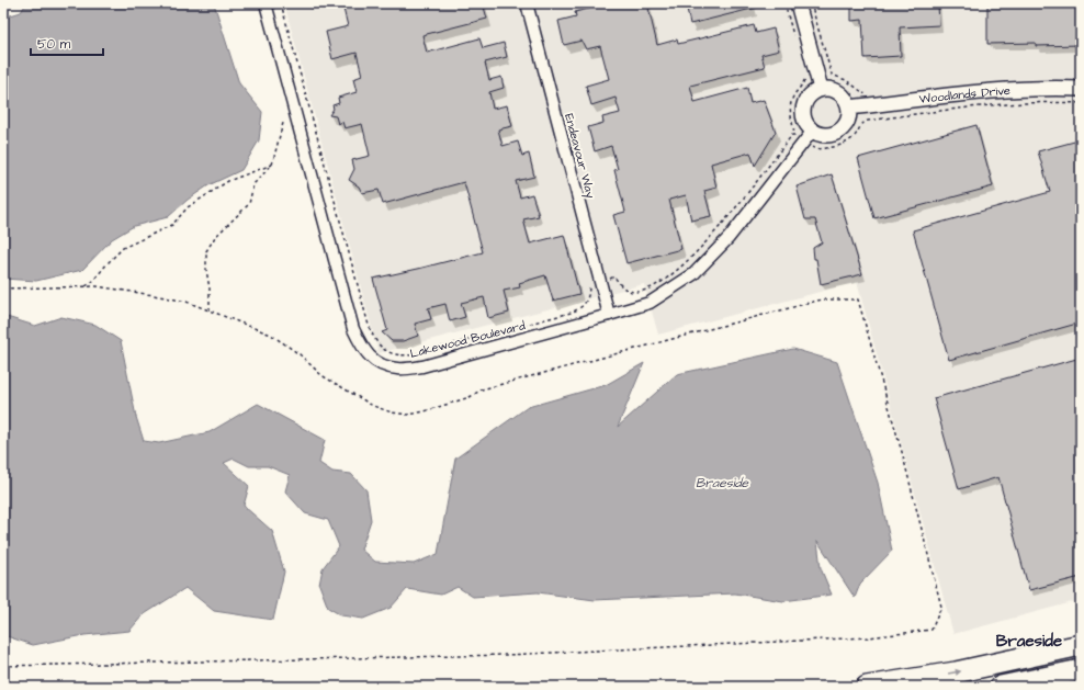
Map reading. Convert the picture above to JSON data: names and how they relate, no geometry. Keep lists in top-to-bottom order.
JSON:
{
  "streets": {
    "street": ["Woodlands Drive", "Endeavour Way", "Lakewood Boulevard"]
  },
  "crossings": [
    ["Woodlands Drive", "Lakewood Boulevard"],
    ["Endeavour Way", "Lakewood Boulevard"]
  ],
  "districts": ["Braeside"],
  "water": ["Braeside"],
  "scale_bar": "50 m"
}
